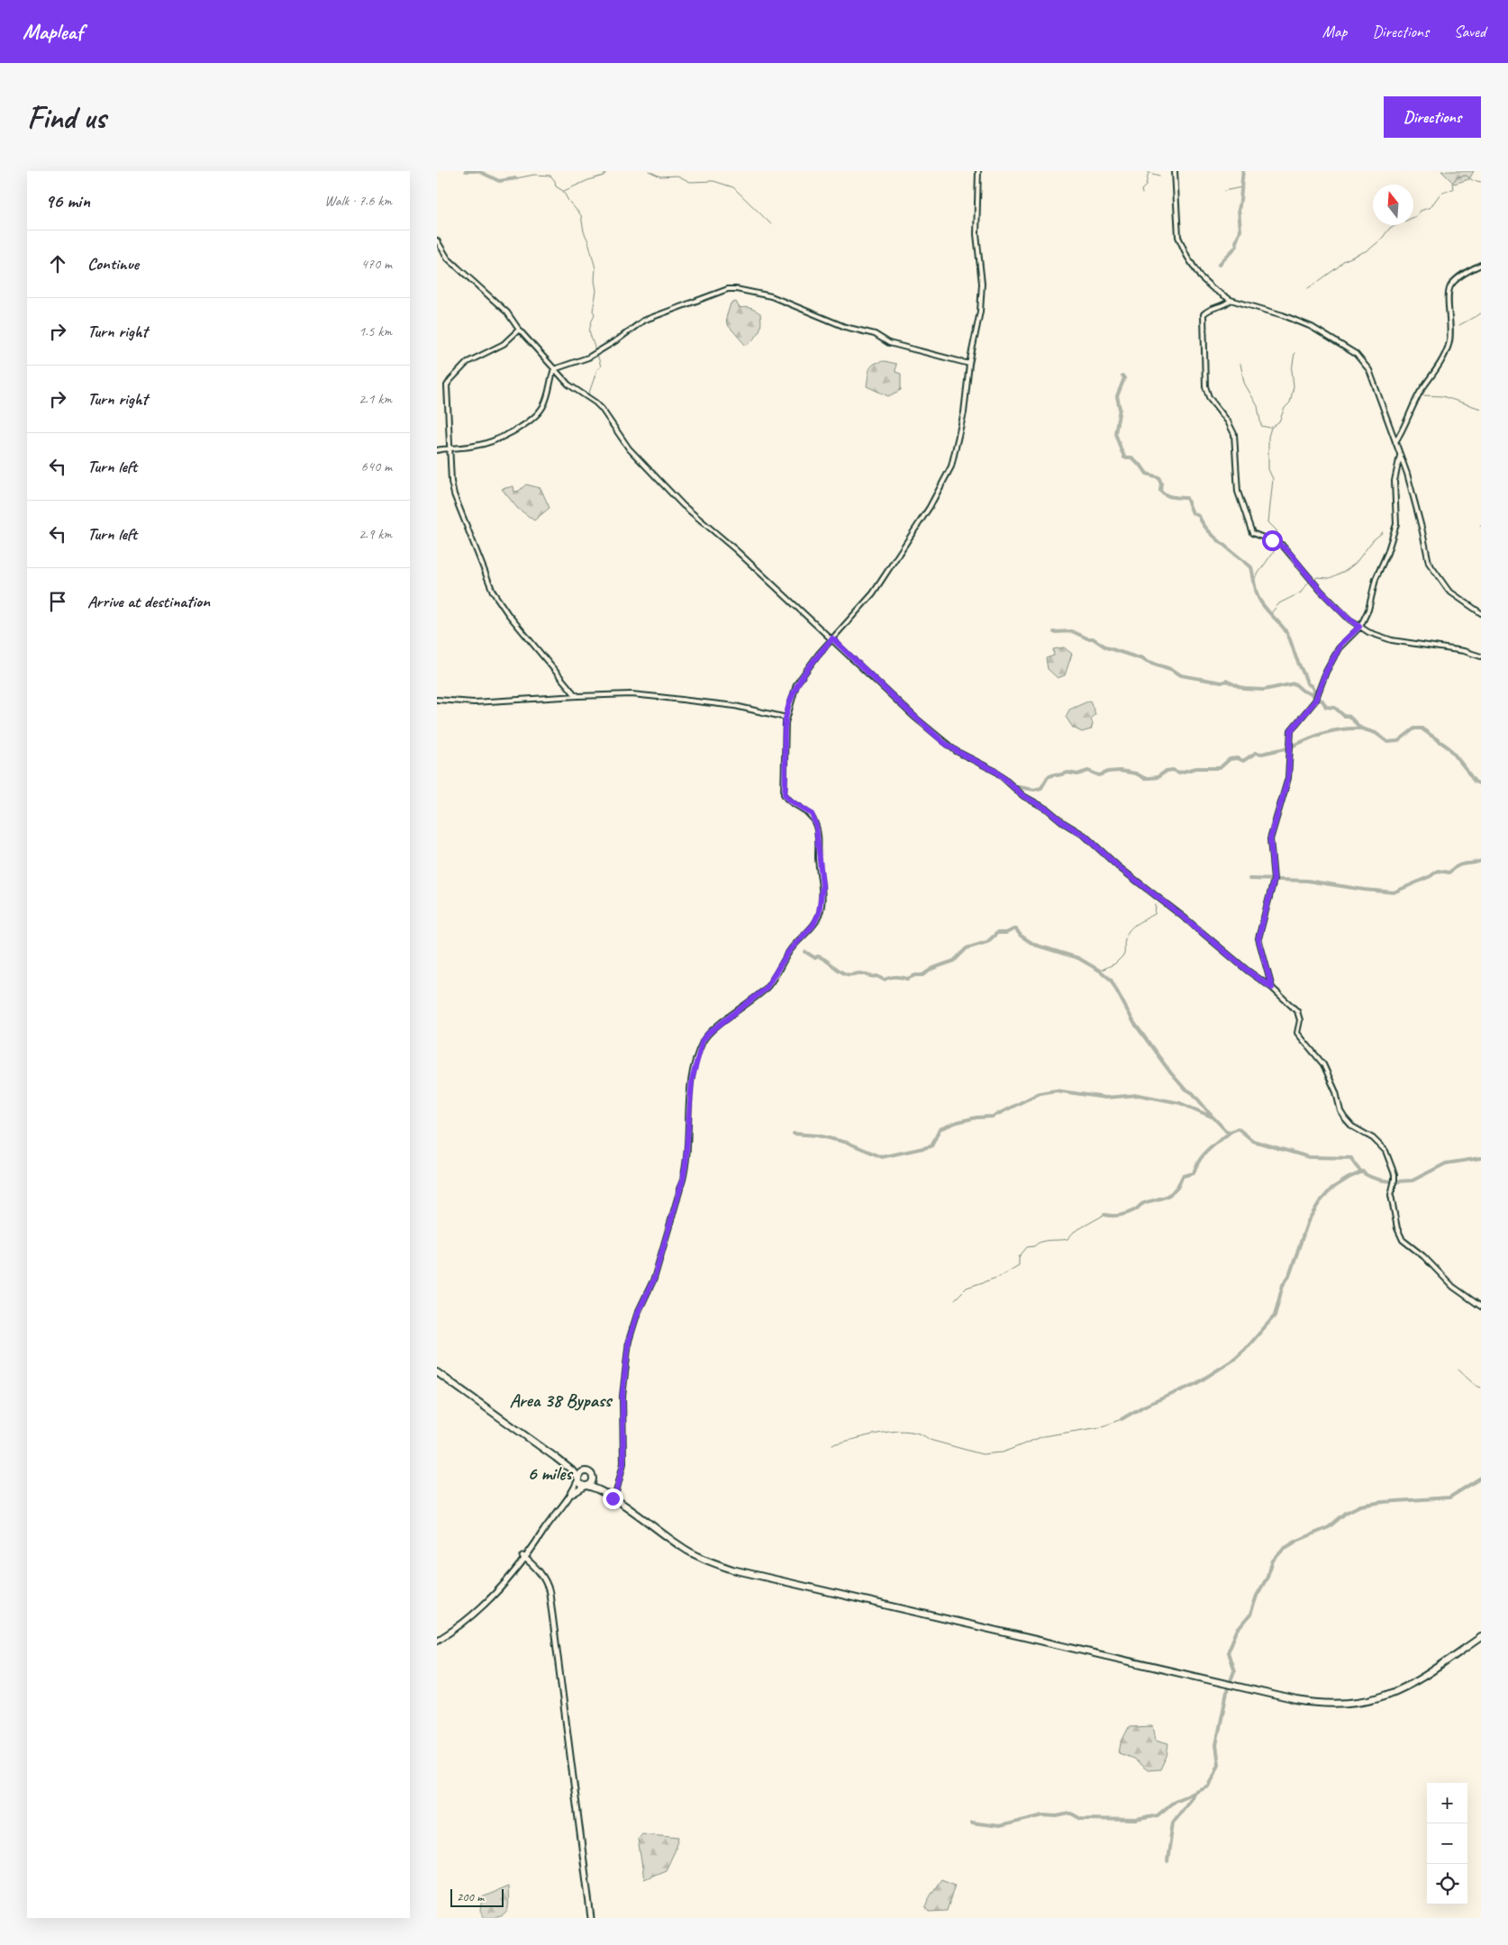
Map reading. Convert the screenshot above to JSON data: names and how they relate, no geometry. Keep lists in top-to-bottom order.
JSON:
{
  "districts": ["Area 38 Bypass", "6 miles"],
  "scale_bar": "200 m",
  "north": "top",
  "page": {
    "header": "Mapleaf",
    "nav": ["Map", "Directions", "Saved"],
    "buttons": "Directions",
    "title": "Find us",
    "heading": ["96 min", "Walk · 7.6 km"],
    "list": [
      ["Continue", "470 m"],
      ["Turn right", "1.5 km"],
      ["Turn right", "2.1 km"],
      ["Turn left", "640 m"],
      ["Turn left", "2.9 km"],
      "Arrive at destination"
    ],
    "map_buttons": ["+", "−"],
    "scale": "200 m"
  }
}
